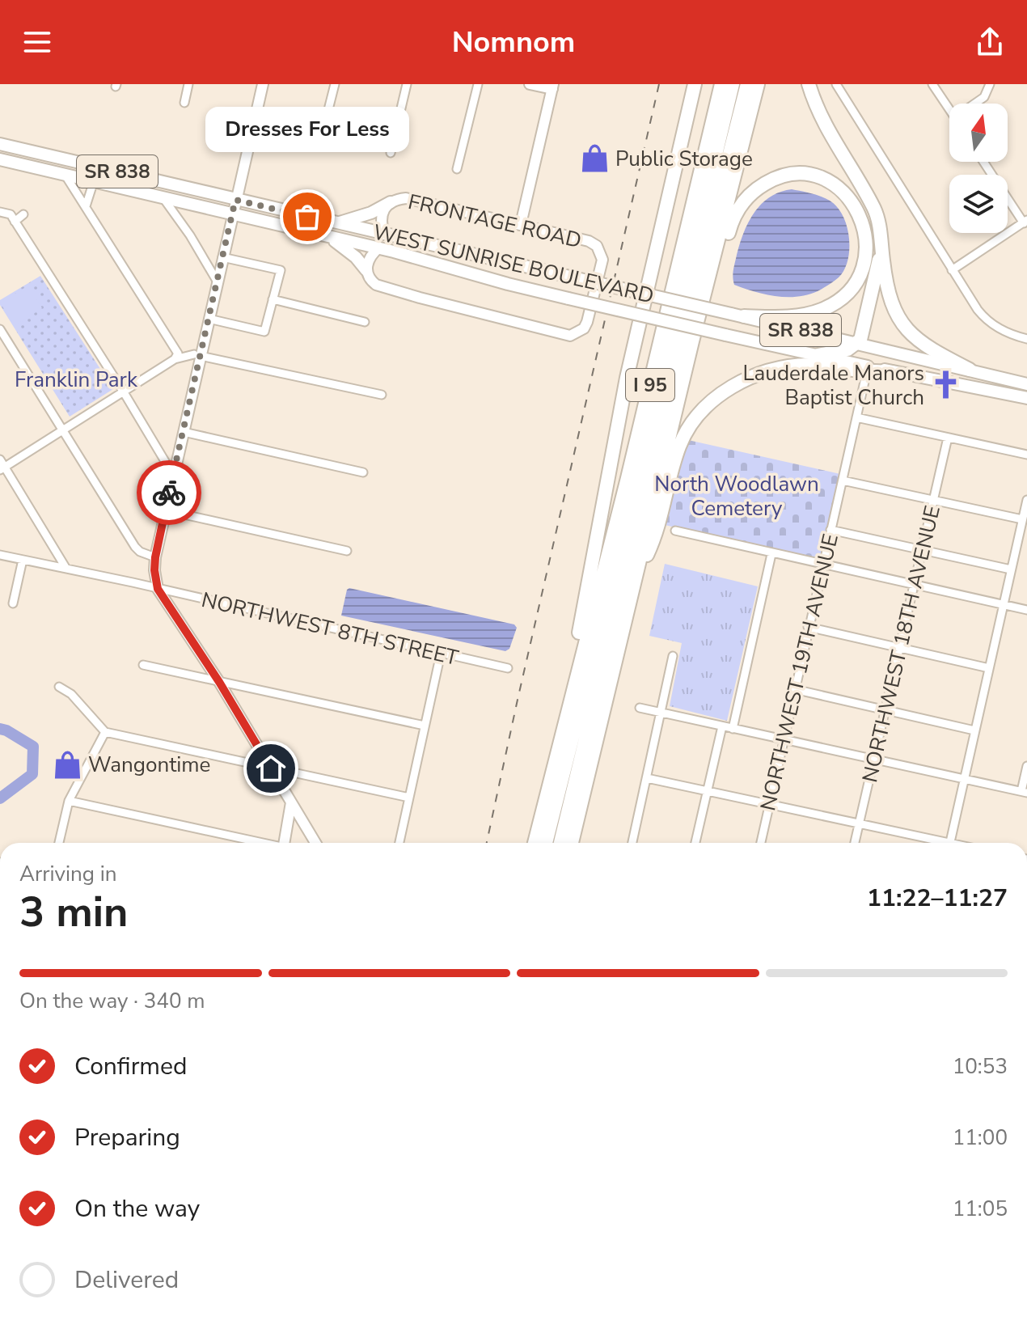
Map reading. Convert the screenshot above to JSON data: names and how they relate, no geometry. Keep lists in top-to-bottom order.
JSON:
{
  "streets": {
    "highway": ["I 95"],
    "main road": ["SR 838", "WEST SUNRISE BOULEVARD"],
    "street": [
      "FRONTAGE ROAD",
      "NORTHWEST 8TH STREET",
      "NORTHWEST 18TH AVENUE",
      "NORTHWEST 19TH AVENUE"
    ]
  },
  "crossings": [
    ["FRONTAGE ROAD", "WEST SUNRISE BOULEVARD"]
  ],
  "parks": ["Franklin Park", "North Woodlawn Cemetery"],
  "places": {
    "shop": ["Public Storage", "Wangontime"],
    "other": ["Dresses For Less"],
    "church": ["Lauderdale Manors Baptist Church"]
  },
  "north": "top",
  "page": {
    "header": "Nomnom",
    "bubble": "Dresses For Less",
    "heading": ["3 min", "Arriving in", "11:22–11:27"],
    "bar": "On the way · 340 m",
    "list": [
      ["Confirmed", "10:53"],
      ["Preparing", "11:00"],
      ["On the way", "11:05"],
      "Delivered"
    ]
  }
}
